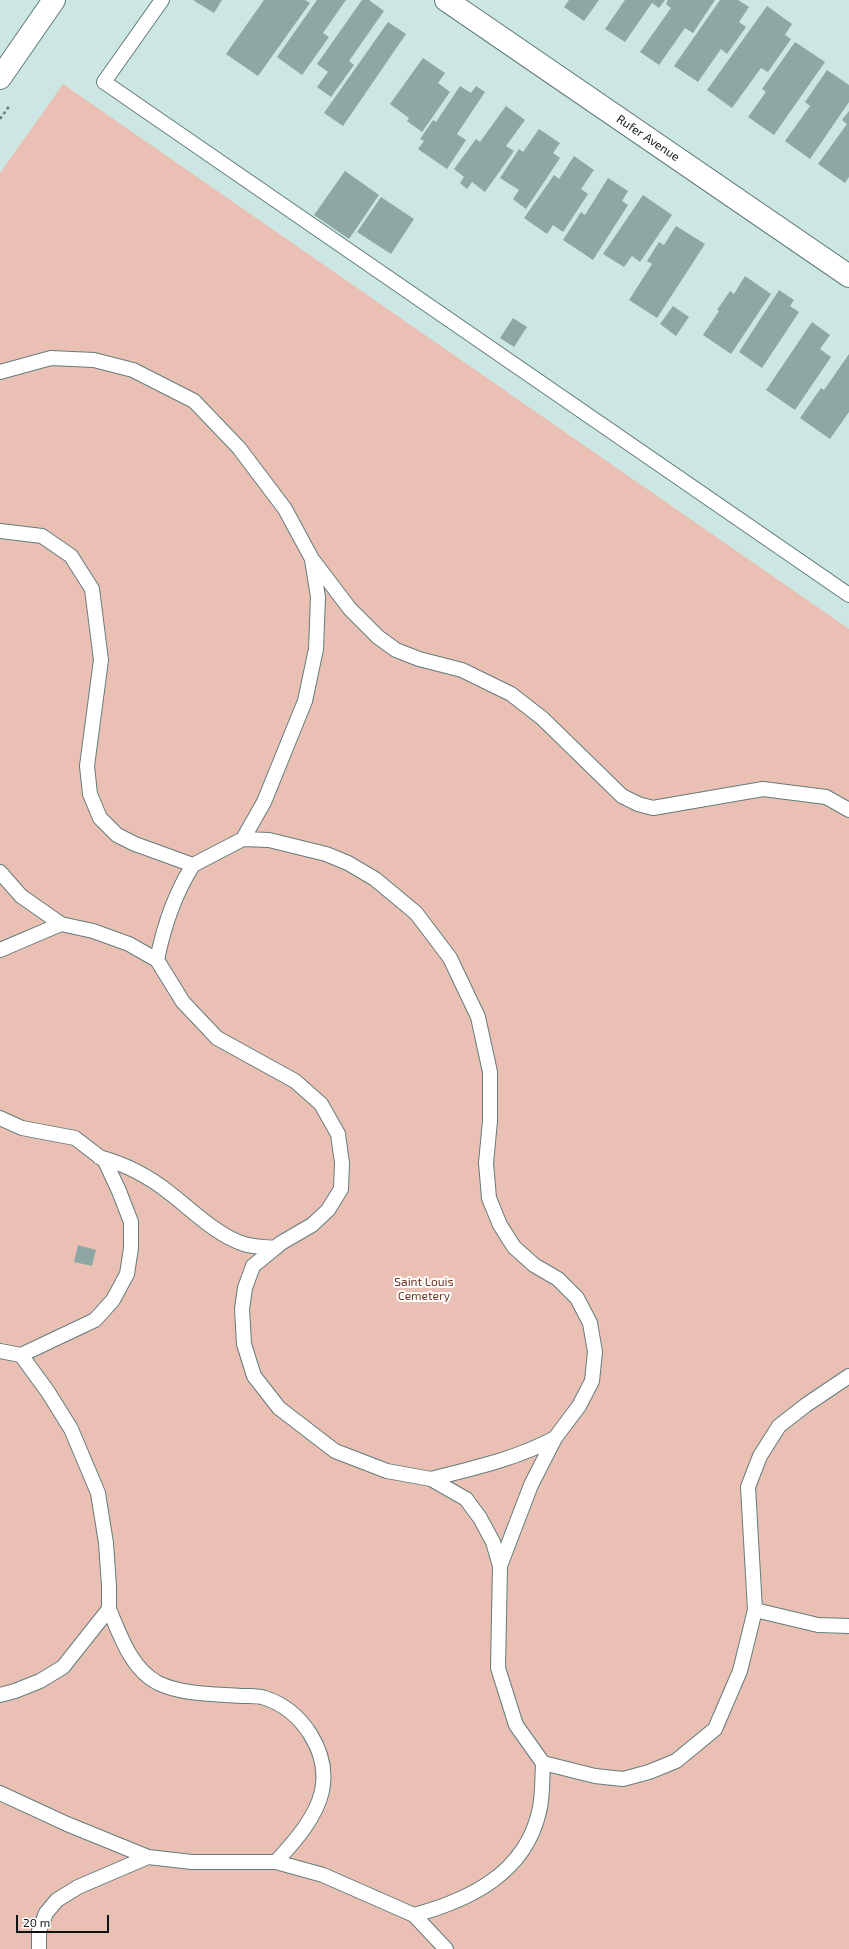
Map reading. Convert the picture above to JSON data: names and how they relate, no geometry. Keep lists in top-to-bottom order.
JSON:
{
  "streets": {
    "street": ["Rufer Avenue"]
  },
  "parks": ["Saint Louis Cemetery"],
  "scale_bar": "20 m"
}
